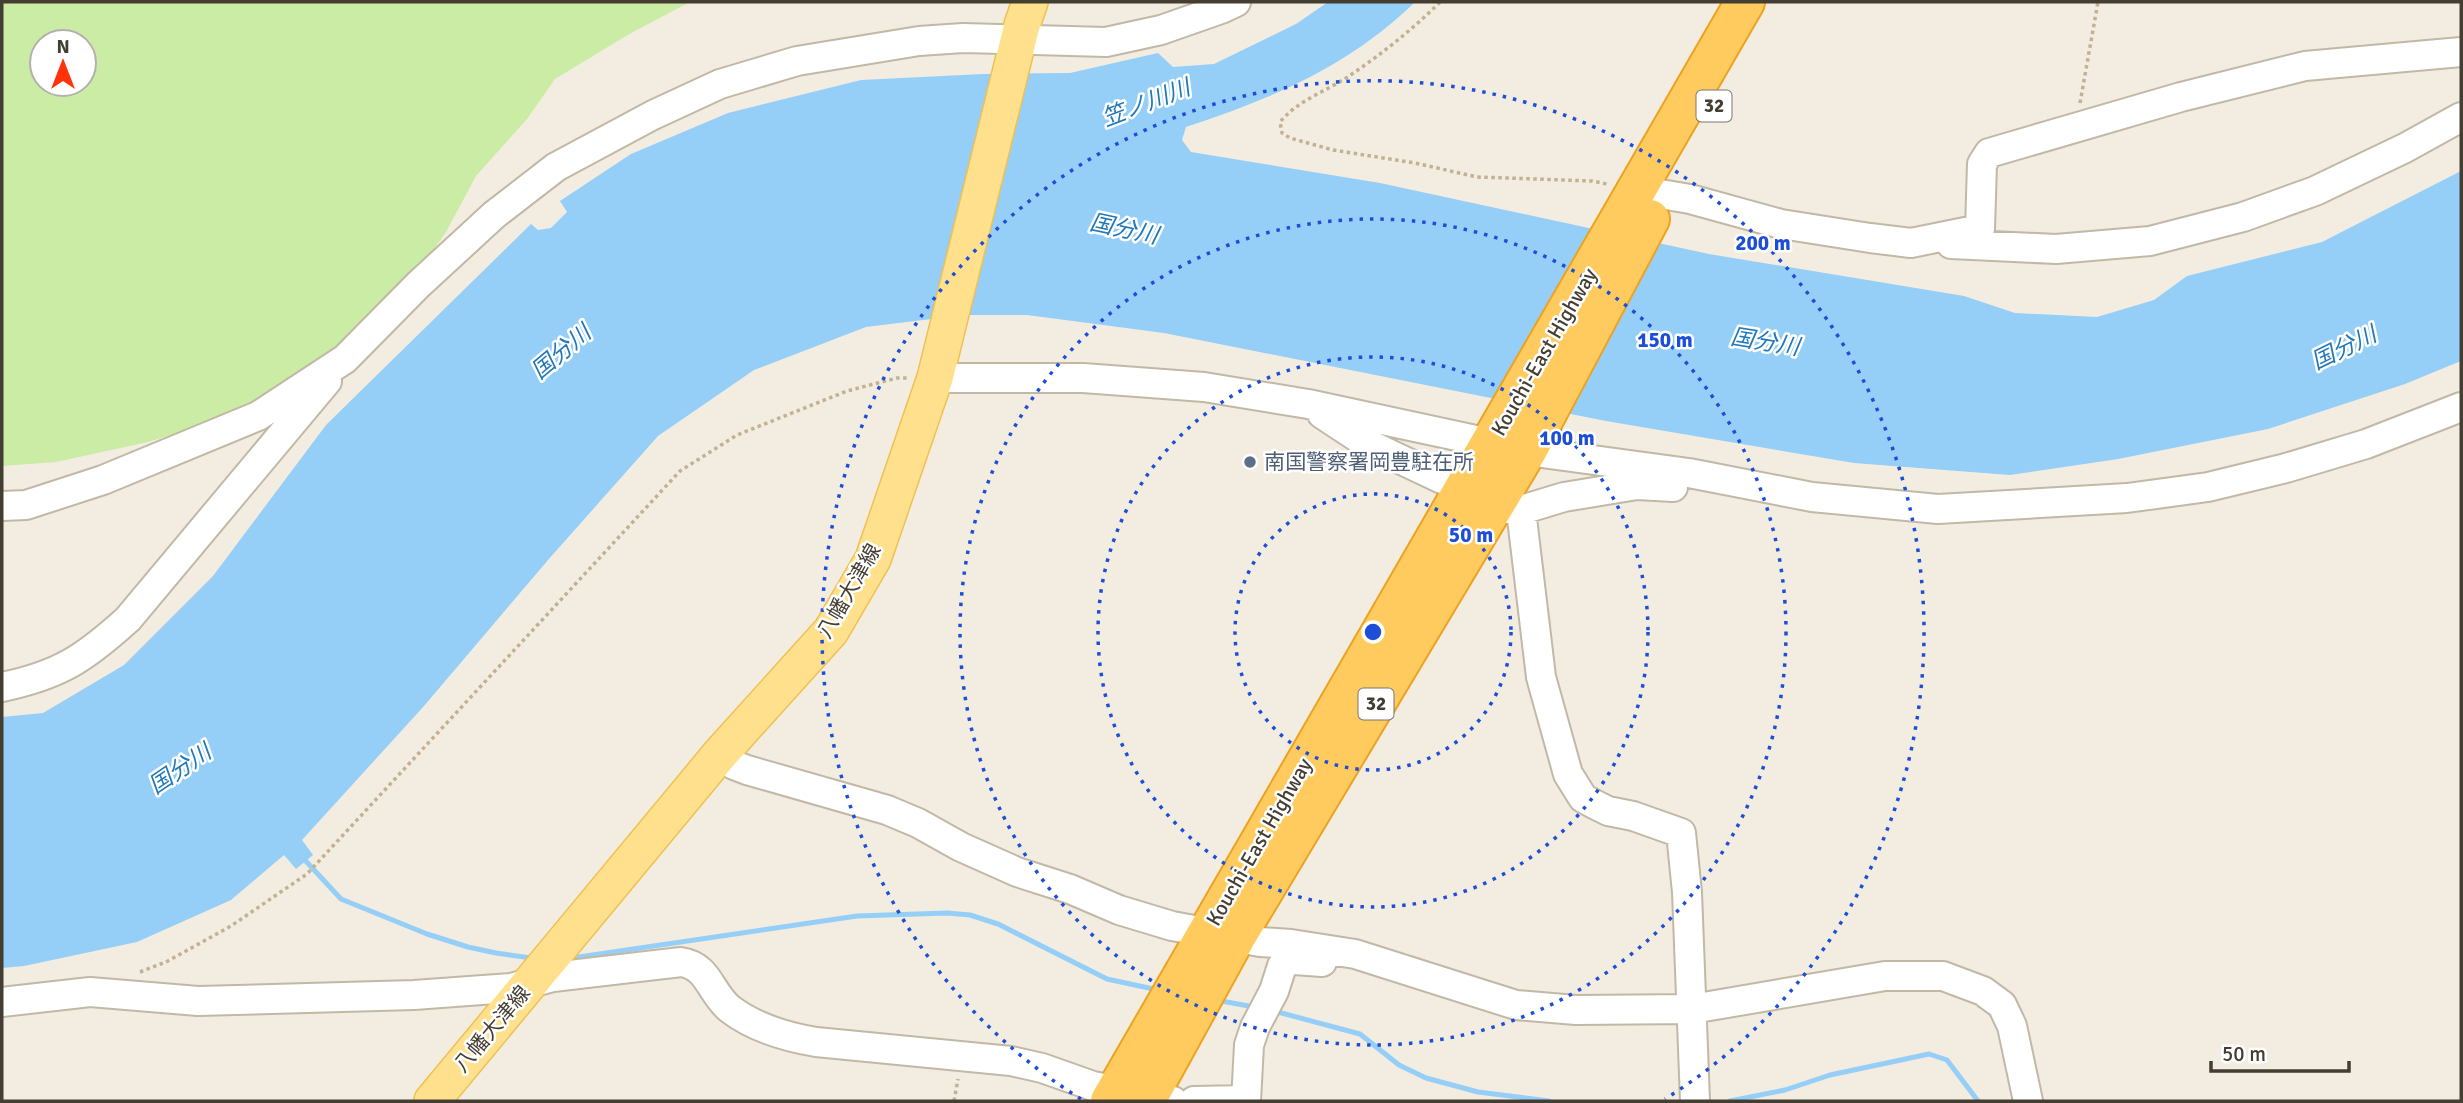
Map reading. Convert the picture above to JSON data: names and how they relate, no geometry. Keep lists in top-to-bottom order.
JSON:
{
  "streets": {
    "highway": ["32", "Kouchi-East Highway"],
    "main road": ["八幡大津線"]
  },
  "water": ["笠ノ川川", "国分川"],
  "places": ["南国警察署岡豊駐在所"],
  "scale_bar": "50 m",
  "north": "top",
  "rings": [
    "200 m",
    "150 m",
    "100 m",
    "50 m"
  ]
}
